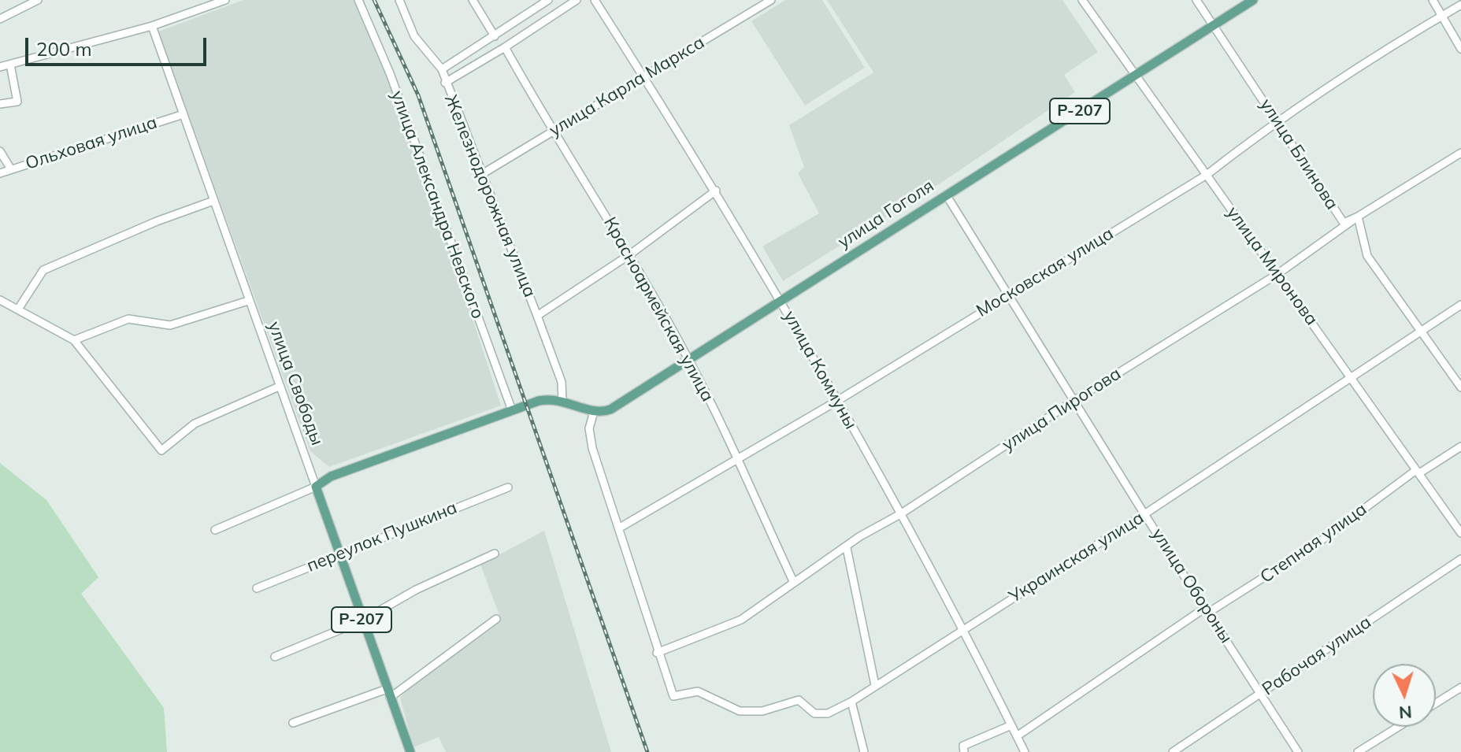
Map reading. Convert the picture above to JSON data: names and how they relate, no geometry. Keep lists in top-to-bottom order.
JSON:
{
  "streets": {
    "main road": ["Р-207", "улица Гоголя", "улица Свободы"],
    "street": [
      "улица Карла Маркса",
      "Ольховая улица",
      "улица Блинова",
      "Железнодорожная улица",
      "улица Александра Невского",
      "улица Миронова",
      "Московская улица",
      "Красноармейская улица",
      "улица Коммуны",
      "улица Пирогова",
      "переулок Пушкина",
      "Степная улица",
      "Украинская улица",
      "улица Обороны",
      "Рабочая улица"
    ]
  },
  "crossings": [
    ["улица Карла Маркса", "Железнодорожная улица"],
    ["улица Карла Маркса", "Красноармейская улица"],
    ["улица Карла Маркса", "улица Коммуны"],
    ["Ольховая улица", "улица Свободы"],
    ["улица Блинова", "улица Гоголя"],
    ["улица Блинова", "Московская улица"],
    ["улица Блинова", "улица Пирогова"],
    ["улица Блинова", "Украинская улица"],
    ["улица Гоголя", "улица Миронова"],
    ["улица Гоголя", "Красноармейская улица"],
    ["улица Гоголя", "улица Коммуны"],
    ["улица Гоголя", "улица Обороны"],
    ["улица Миронова", "Московская улица"],
    ["улица Миронова", "улица Пирогова"],
    ["улица Миронова", "Степная улица"],
    ["улица Миронова", "Украинская улица"],
    ["Московская улица", "Красноармейская улица"],
    ["Московская улица", "улица Коммуны"],
    ["Московская улица", "улица Обороны"],
    ["Красноармейская улица", "улица Пирогова"],
    ["улица Коммуны", "улица Пирогова"],
    ["улица Коммуны", "Степная улица"],
    ["улица Коммуны", "Украинская улица"],
    ["улица Свободы", "переулок Пушкина"],
    ["улица Пирогова", "Украинская улица"],
    ["улица Пирогова", "улица Обороны"],
    ["Степная улица", "улица Обороны"],
    ["Украинская улица", "улица Обороны"],
    ["улица Обороны", "Рабочая улица"]
  ],
  "scale_bar": "200 m",
  "north": "bottom"
}
